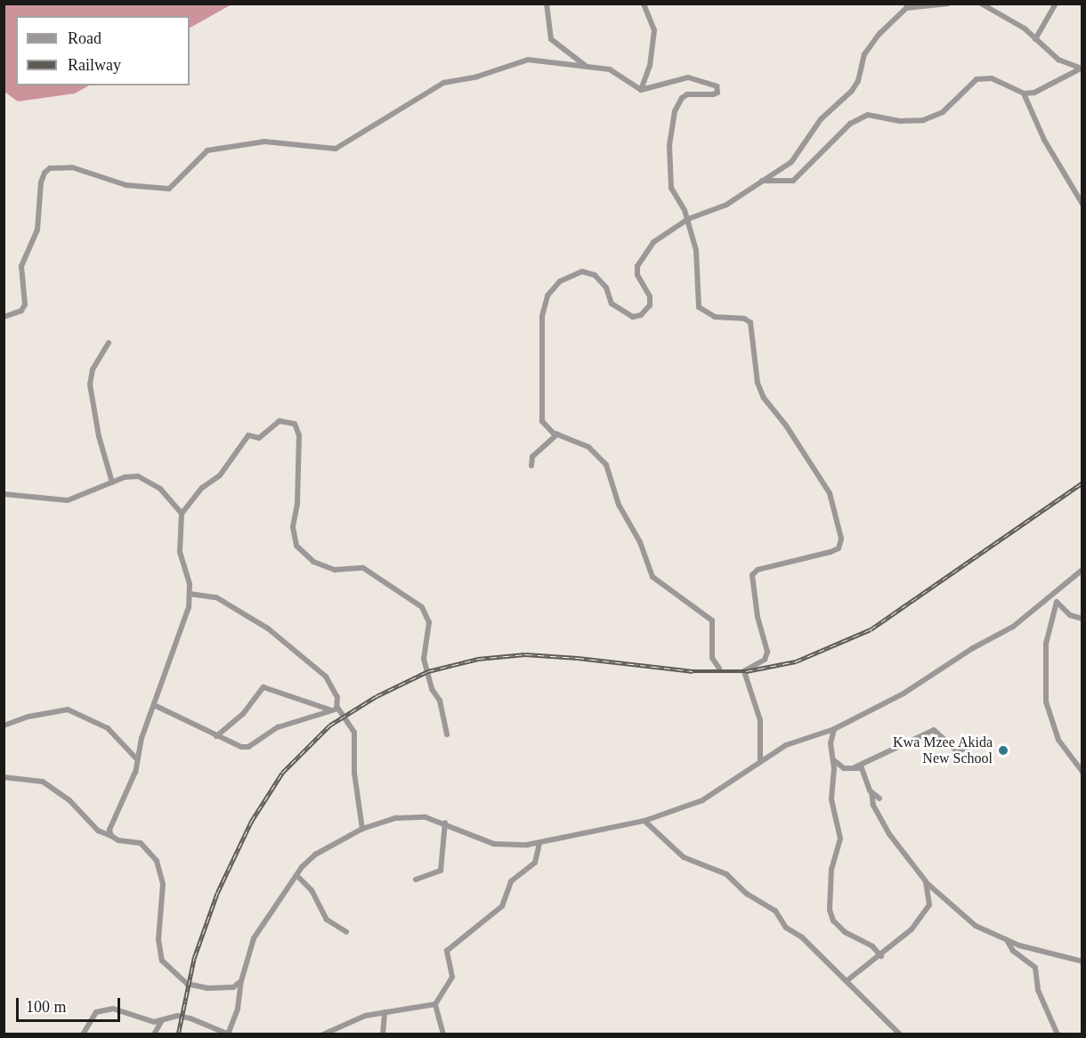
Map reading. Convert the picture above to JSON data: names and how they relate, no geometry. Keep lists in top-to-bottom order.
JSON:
{
  "places": ["Kwa Mzee Akida New School"],
  "legend": ["Road", "Railway"],
  "scale_bar": "100 m"
}
